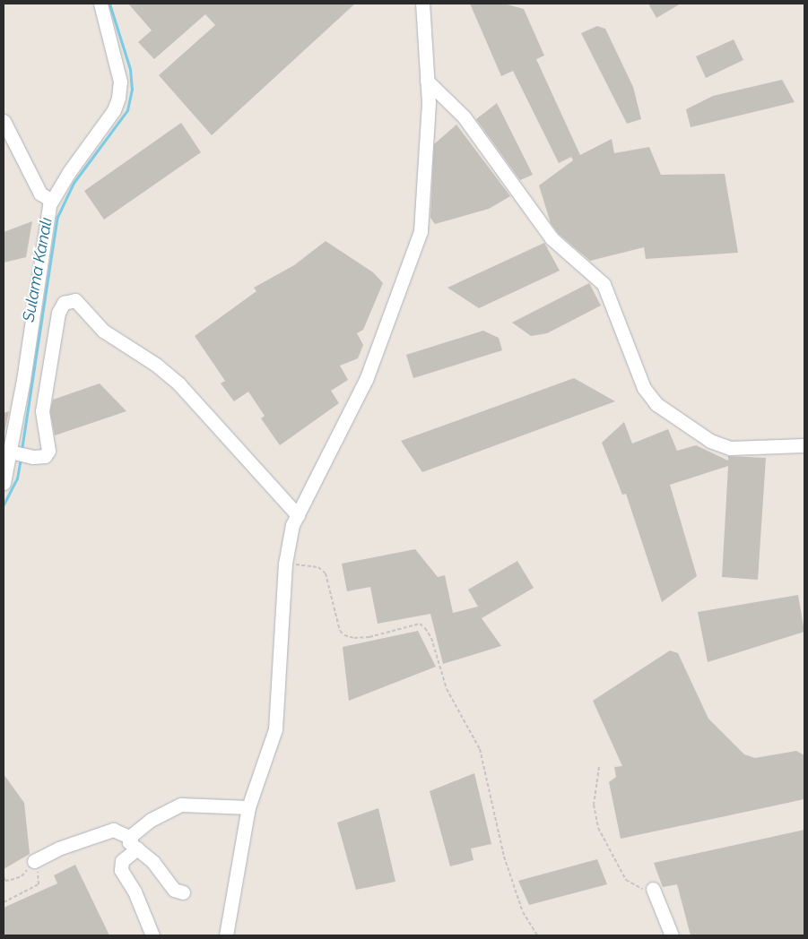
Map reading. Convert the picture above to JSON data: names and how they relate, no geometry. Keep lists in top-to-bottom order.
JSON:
{
  "water": ["Sulama Kanalı"]
}
